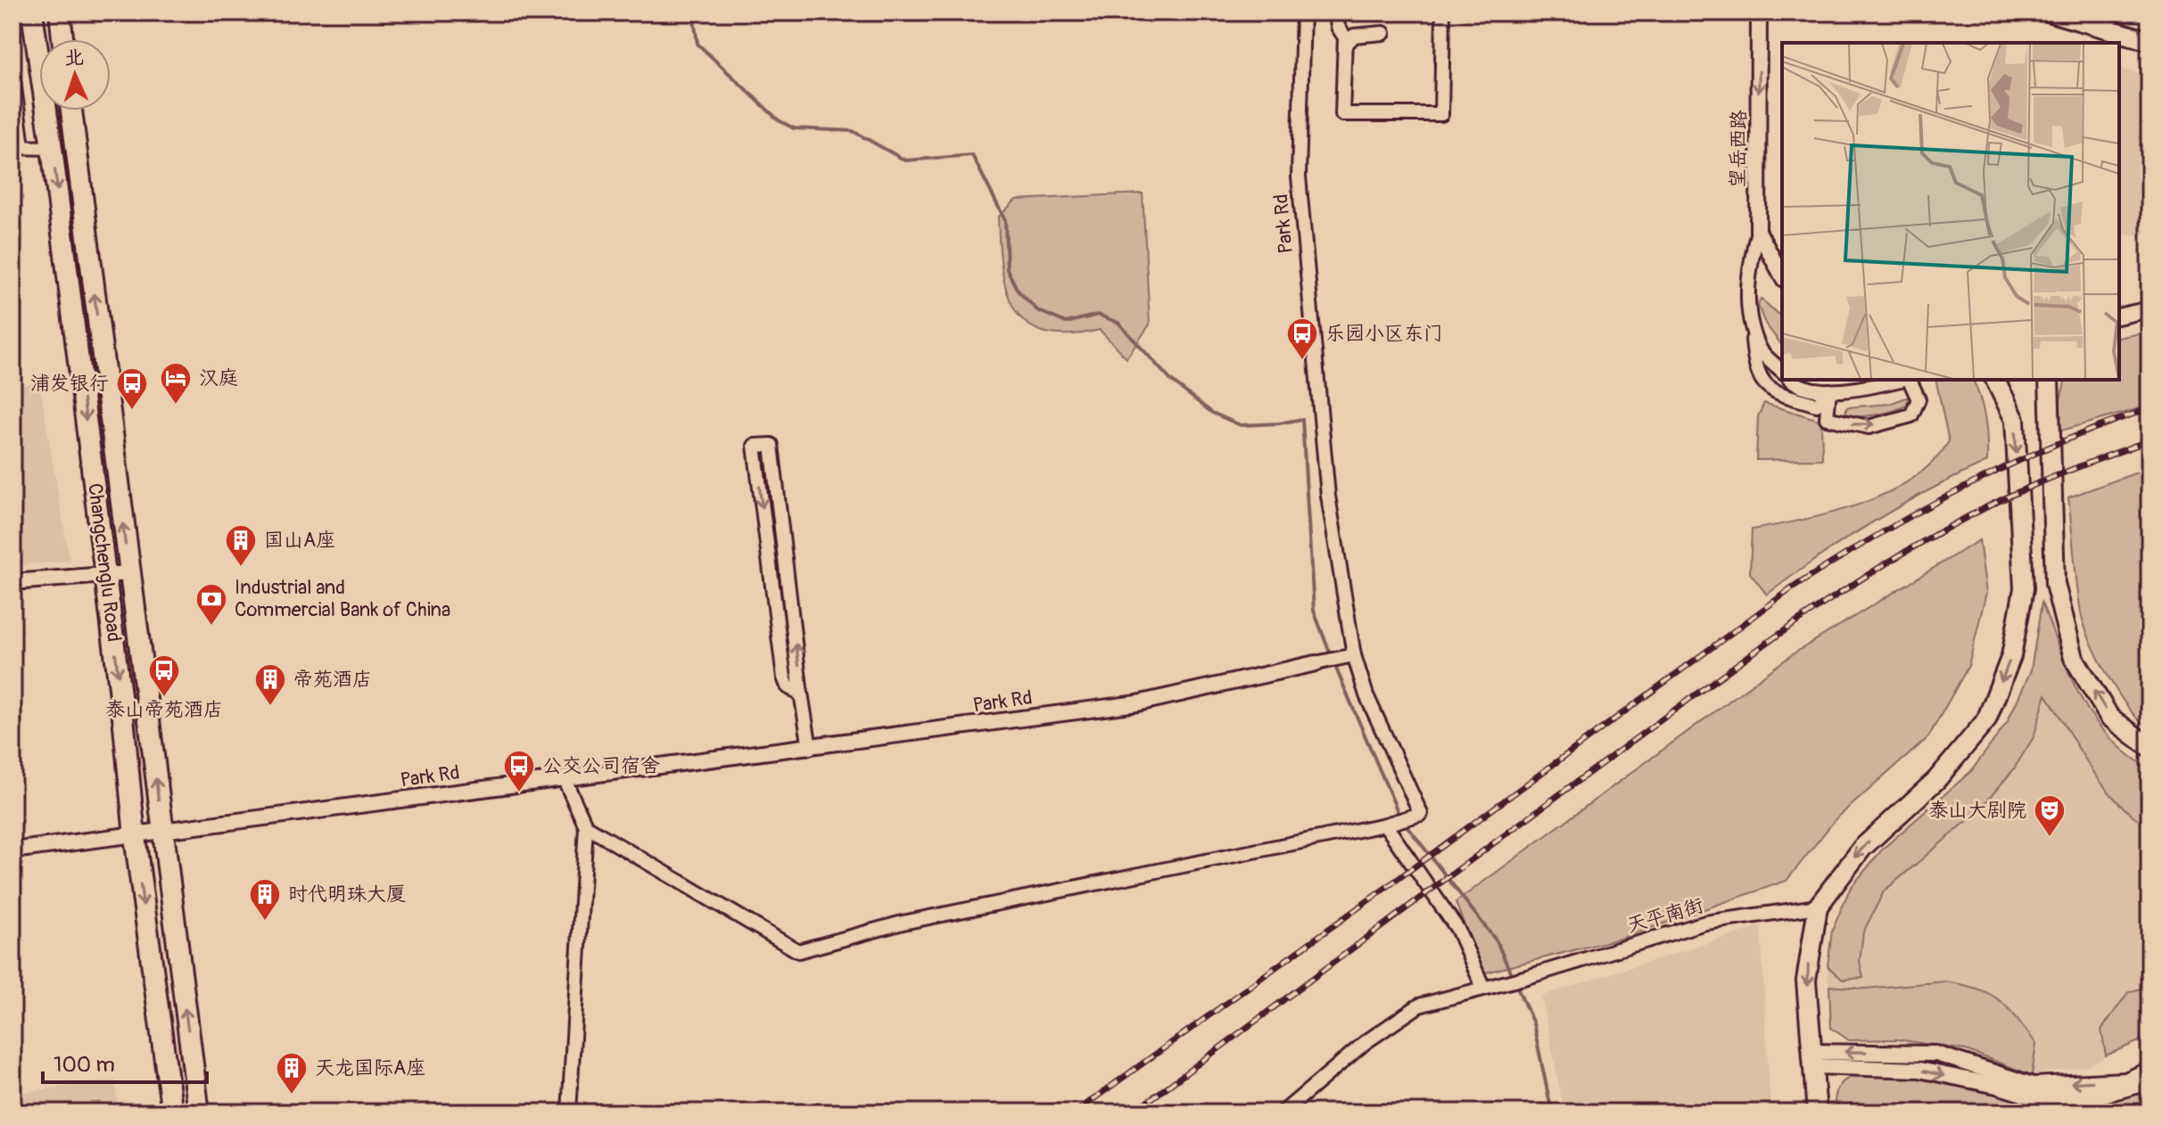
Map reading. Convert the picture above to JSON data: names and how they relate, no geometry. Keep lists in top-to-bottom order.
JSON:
{
  "streets": {
    "main road": ["Changchenglu Road"],
    "street": ["望岳西路", "Park Rd", "天平南街"]
  },
  "crossings": [
    ["Park Rd", "Changchenglu Road"]
  ],
  "one_way": ["望岳西路"],
  "places": {
    "bus stop": [
      "乐园小区东门",
      "浦发银行",
      "泰山帝苑酒店",
      "公交公司宿舍"
    ],
    "hotel": ["汉庭"],
    "building": [
      "国山A座",
      "帝苑酒店",
      "时代明珠大厦",
      "天龙国际A座"
    ],
    "bank": ["Industrial and Commercial Bank of China"],
    "theatre": ["泰山大剧院"]
  },
  "scale_bar": "100 m",
  "north": "top"
}
